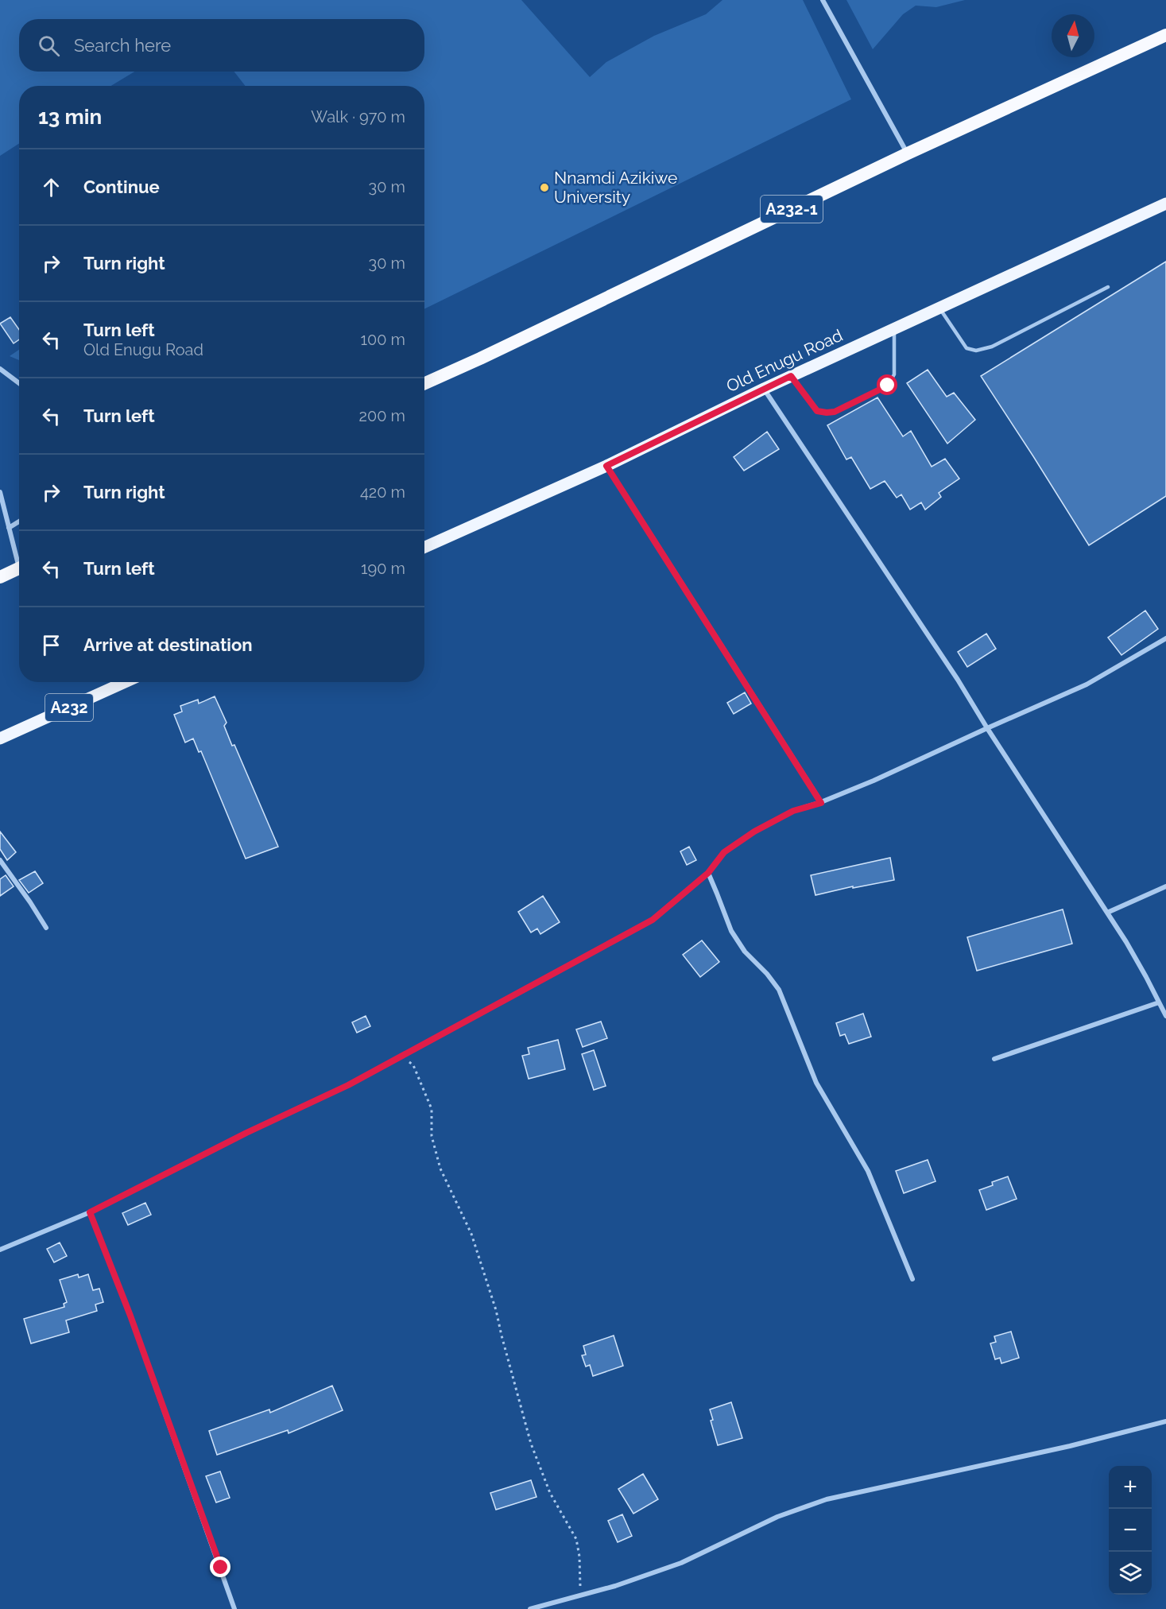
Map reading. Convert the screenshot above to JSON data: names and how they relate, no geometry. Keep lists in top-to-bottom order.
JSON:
{
  "streets": {
    "highway": ["A232-1"],
    "main road": ["Old Enugu Road", "A232"]
  },
  "places": ["Nnamdi Azikiwe University"],
  "north": "top",
  "page": {
    "search": "Search here",
    "heading": ["13 min", "Walk · 970 m"],
    "list": [
      ["Continue", "30 m"],
      ["Turn right", "30 m"],
      ["Turn left", "Old Enugu Road", "100 m"],
      ["Turn left", "200 m"],
      ["Turn right", "420 m"],
      ["Turn left", "190 m"],
      "Arrive at destination"
    ],
    "map_buttons": ["+", "−"]
  }
}
